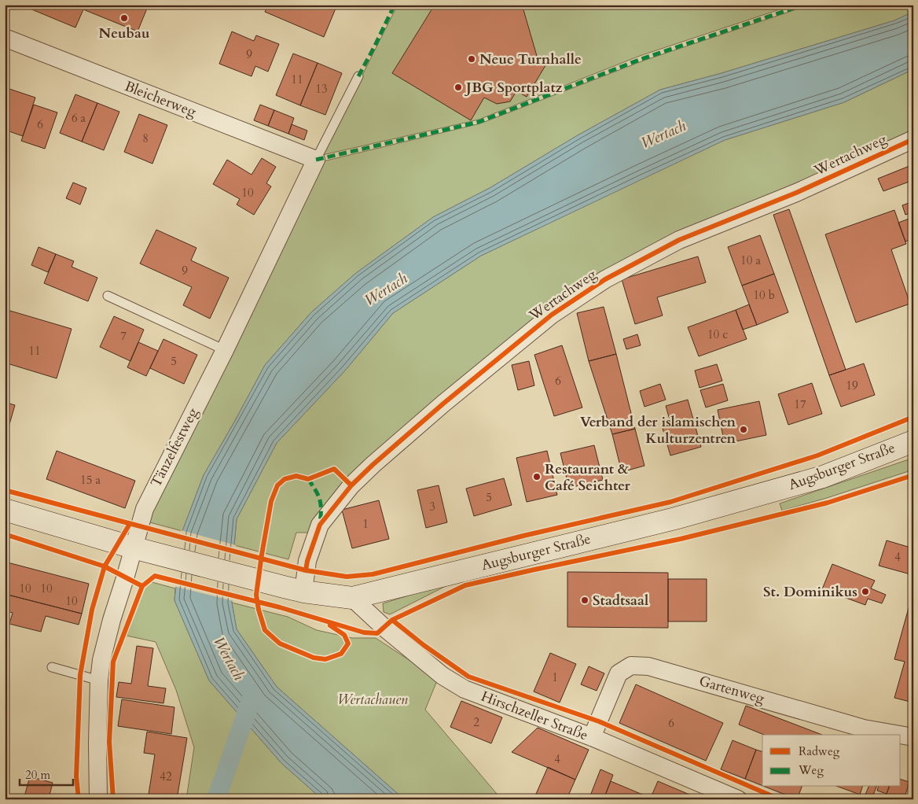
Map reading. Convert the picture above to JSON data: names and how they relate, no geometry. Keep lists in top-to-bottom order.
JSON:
{
  "streets": {
    "main road": ["Augsburger Straße"],
    "street": [
      "Bleicherweg",
      "Wertachweg",
      "Tänzelfestweg",
      "Gartenweg",
      "Hirschzeller Straße"
    ]
  },
  "crossings": [
    ["Bleicherweg", "Tänzelfestweg"],
    ["Wertachweg", "Augsburger Straße"],
    ["Tänzelfestweg", "Augsburger Straße"],
    ["Augsburger Straße", "Hirschzeller Straße"],
    ["Gartenweg", "Hirschzeller Straße"]
  ],
  "water": ["Wertach"],
  "parks": ["Wertachauen"],
  "places": [
    "Neubau",
    "Neue Turnhalle",
    "JBG Sportplatz",
    "Verband der islamischen Kulturzentren",
    "Restaurant & Café Seichter",
    "St. Dominikus",
    "Stadtsaal"
  ],
  "house_numbers": [
    "9",
    "11",
    "13",
    "6 a",
    "6",
    "8",
    "10",
    "10 a",
    "9",
    "10 b",
    "10 c",
    "7",
    "11",
    "5",
    "6",
    "19",
    "17",
    "15 a",
    "5",
    "3",
    "1",
    "4",
    "10",
    "10",
    "10",
    "1",
    "2",
    "6",
    "4",
    "42"
  ],
  "legend": ["Radweg", "Weg"],
  "scale_bar": "20 m"
}
